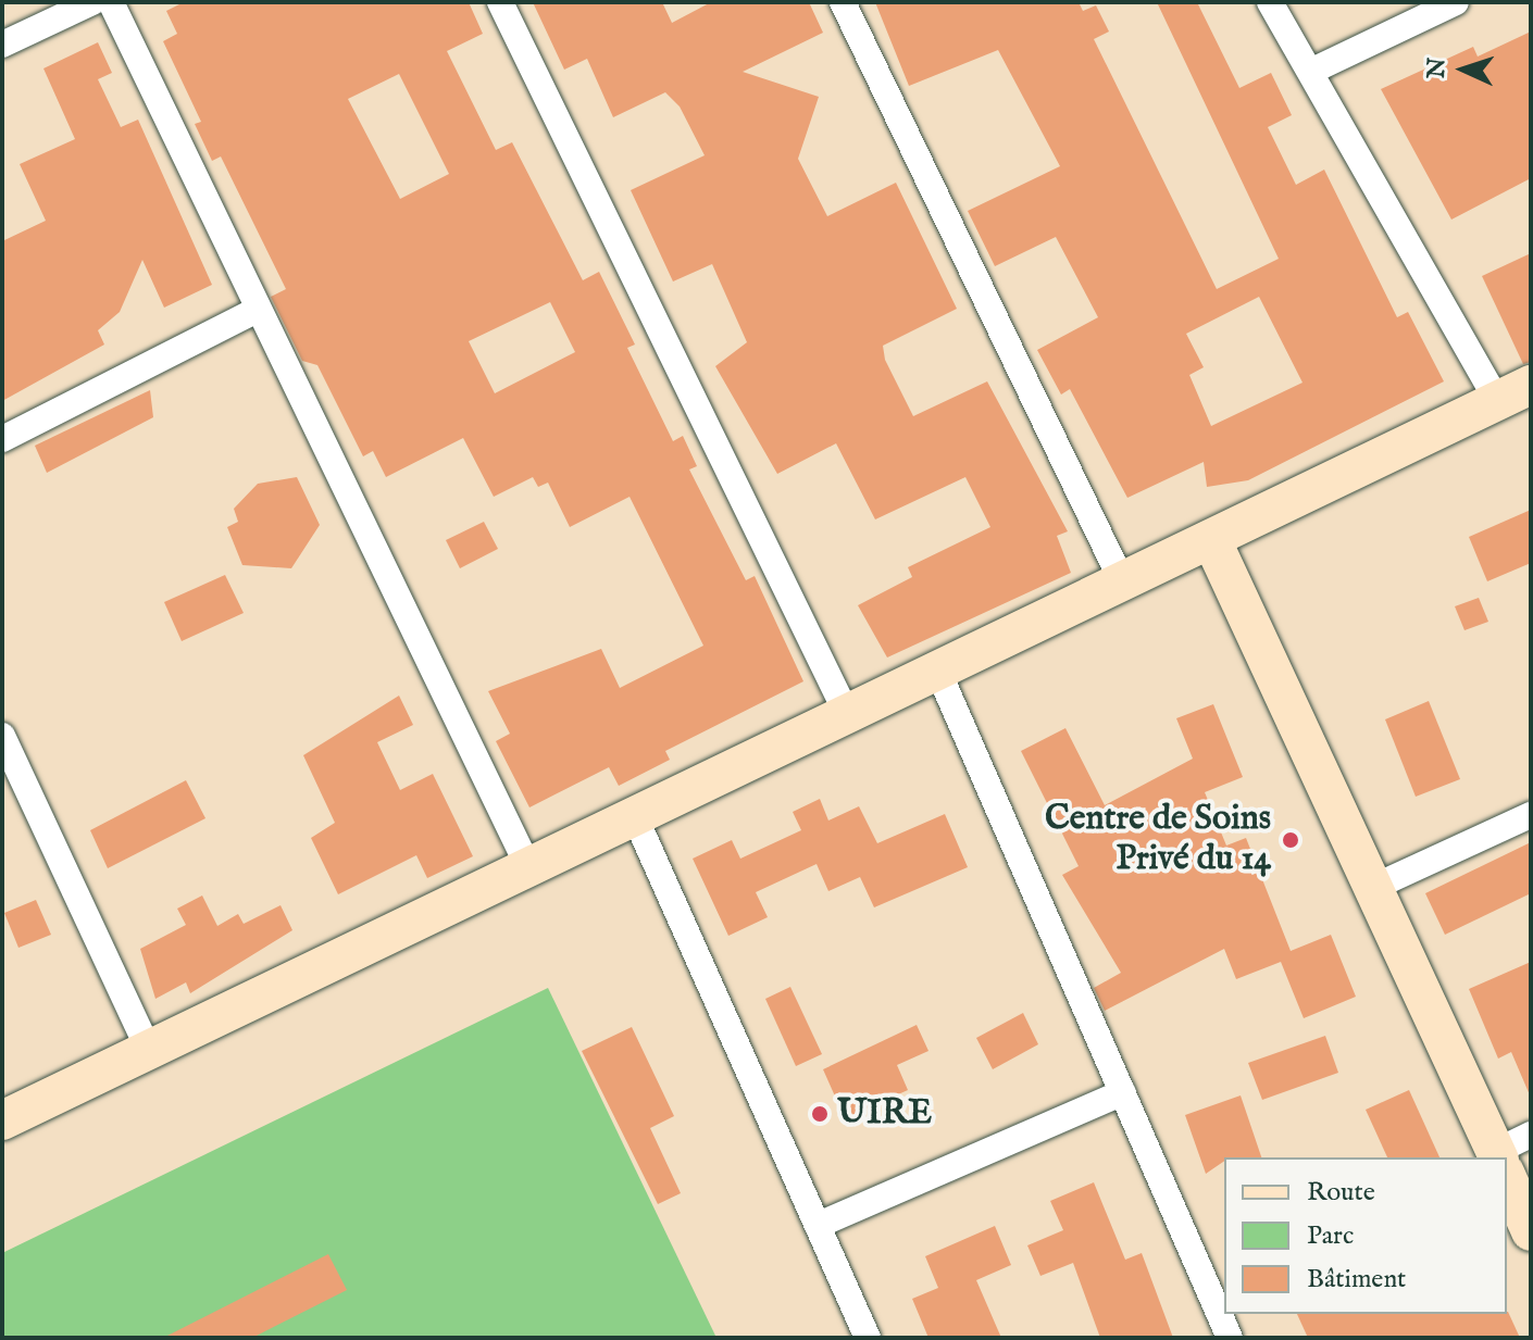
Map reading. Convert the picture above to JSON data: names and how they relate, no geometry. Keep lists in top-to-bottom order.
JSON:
{
  "places": ["Centre de Soins Privé du 14", "UIRE"],
  "legend": ["Route", "Parc", "Bâtiment"],
  "north": "left"
}
